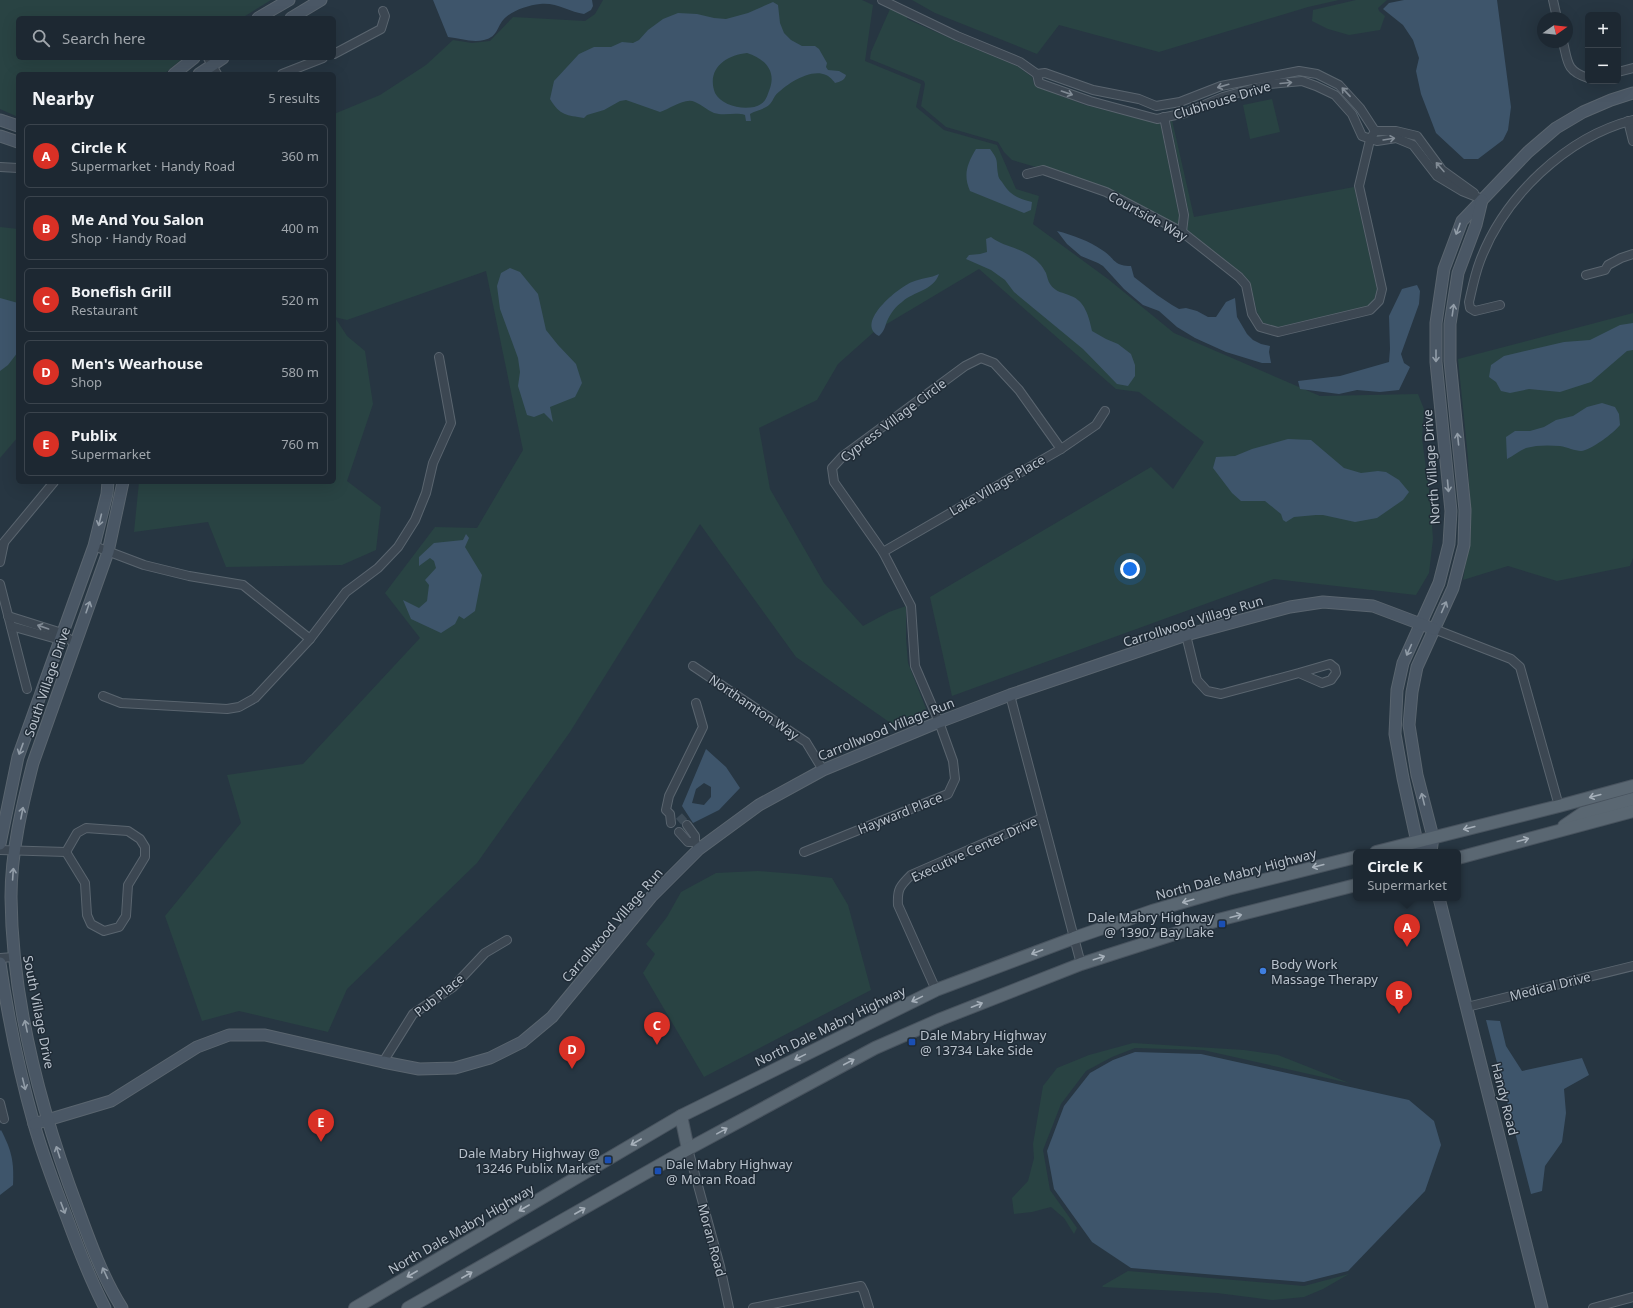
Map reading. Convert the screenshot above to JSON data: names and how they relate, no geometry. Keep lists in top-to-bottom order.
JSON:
{
  "streets": {
    "main road": ["North Dale Mabry Highway"],
    "street": [
      "Clubhouse Drive",
      "Courtside Way",
      "Cypress Village Circle",
      "North Village Drive",
      "Lake Village Place",
      "Carrollwood Village Run",
      "South Village Drive",
      "Northamton Way",
      "Hayward Place",
      "Executive Center Drive",
      "Medical Drive",
      "Pub Place",
      "Handy Road",
      "Moran Road"
    ]
  },
  "crossings": [
    ["Clubhouse Drive", "Courtside Way"],
    ["Cypress Village Circle", "Lake Village Place"],
    ["Cypress Village Circle", "Hayward Place"],
    ["North Village Drive", "Carrollwood Village Run"],
    ["Carrollwood Village Run", "South Village Drive"],
    ["Carrollwood Village Run", "Northamton Way"],
    ["Carrollwood Village Run", "Hayward Place"],
    ["Carrollwood Village Run", "Executive Center Drive"],
    ["Carrollwood Village Run", "Pub Place"],
    ["Executive Center Drive", "North Dale Mabry Highway"],
    ["Medical Drive", "Handy Road"]
  ],
  "places": {
    "transit": [
      "Dale Mabry Highway @ 13907 Bay Lake",
      "Dale Mabry Highway @ 13734 Lake Side",
      "Dale Mabry Highway @ 13246 Publix Market",
      "Dale Mabry Highway @ Moran Road"
    ],
    "other": ["Body Work Massage Therapy"]
  },
  "north": "right",
  "page": {
    "map_buttons": ["+", "−"],
    "search": "Search here",
    "heading": ["Nearby", "5 results"],
    "list": [
      {
        "mark": "A",
        "name": "Circle K",
        "note": "Supermarket · Handy Road",
        "value": "360 m"
      },
      {
        "mark": "B",
        "name": "Me And You Salon",
        "note": "Shop · Handy Road",
        "value": "400 m"
      },
      {
        "mark": "C",
        "name": "Bonefish Grill",
        "note": "Restaurant",
        "value": "520 m"
      },
      {
        "mark": "D",
        "name": "Men's Wearhouse",
        "note": "Shop",
        "value": "580 m"
      },
      {
        "mark": "E",
        "name": "Publix",
        "note": "Supermarket",
        "value": "760 m"
      }
    ],
    "popup": ["Circle K", "Supermarket"],
    "pins": [
      "A",
      "B",
      "C",
      "D",
      "E"
    ]
  }
}
